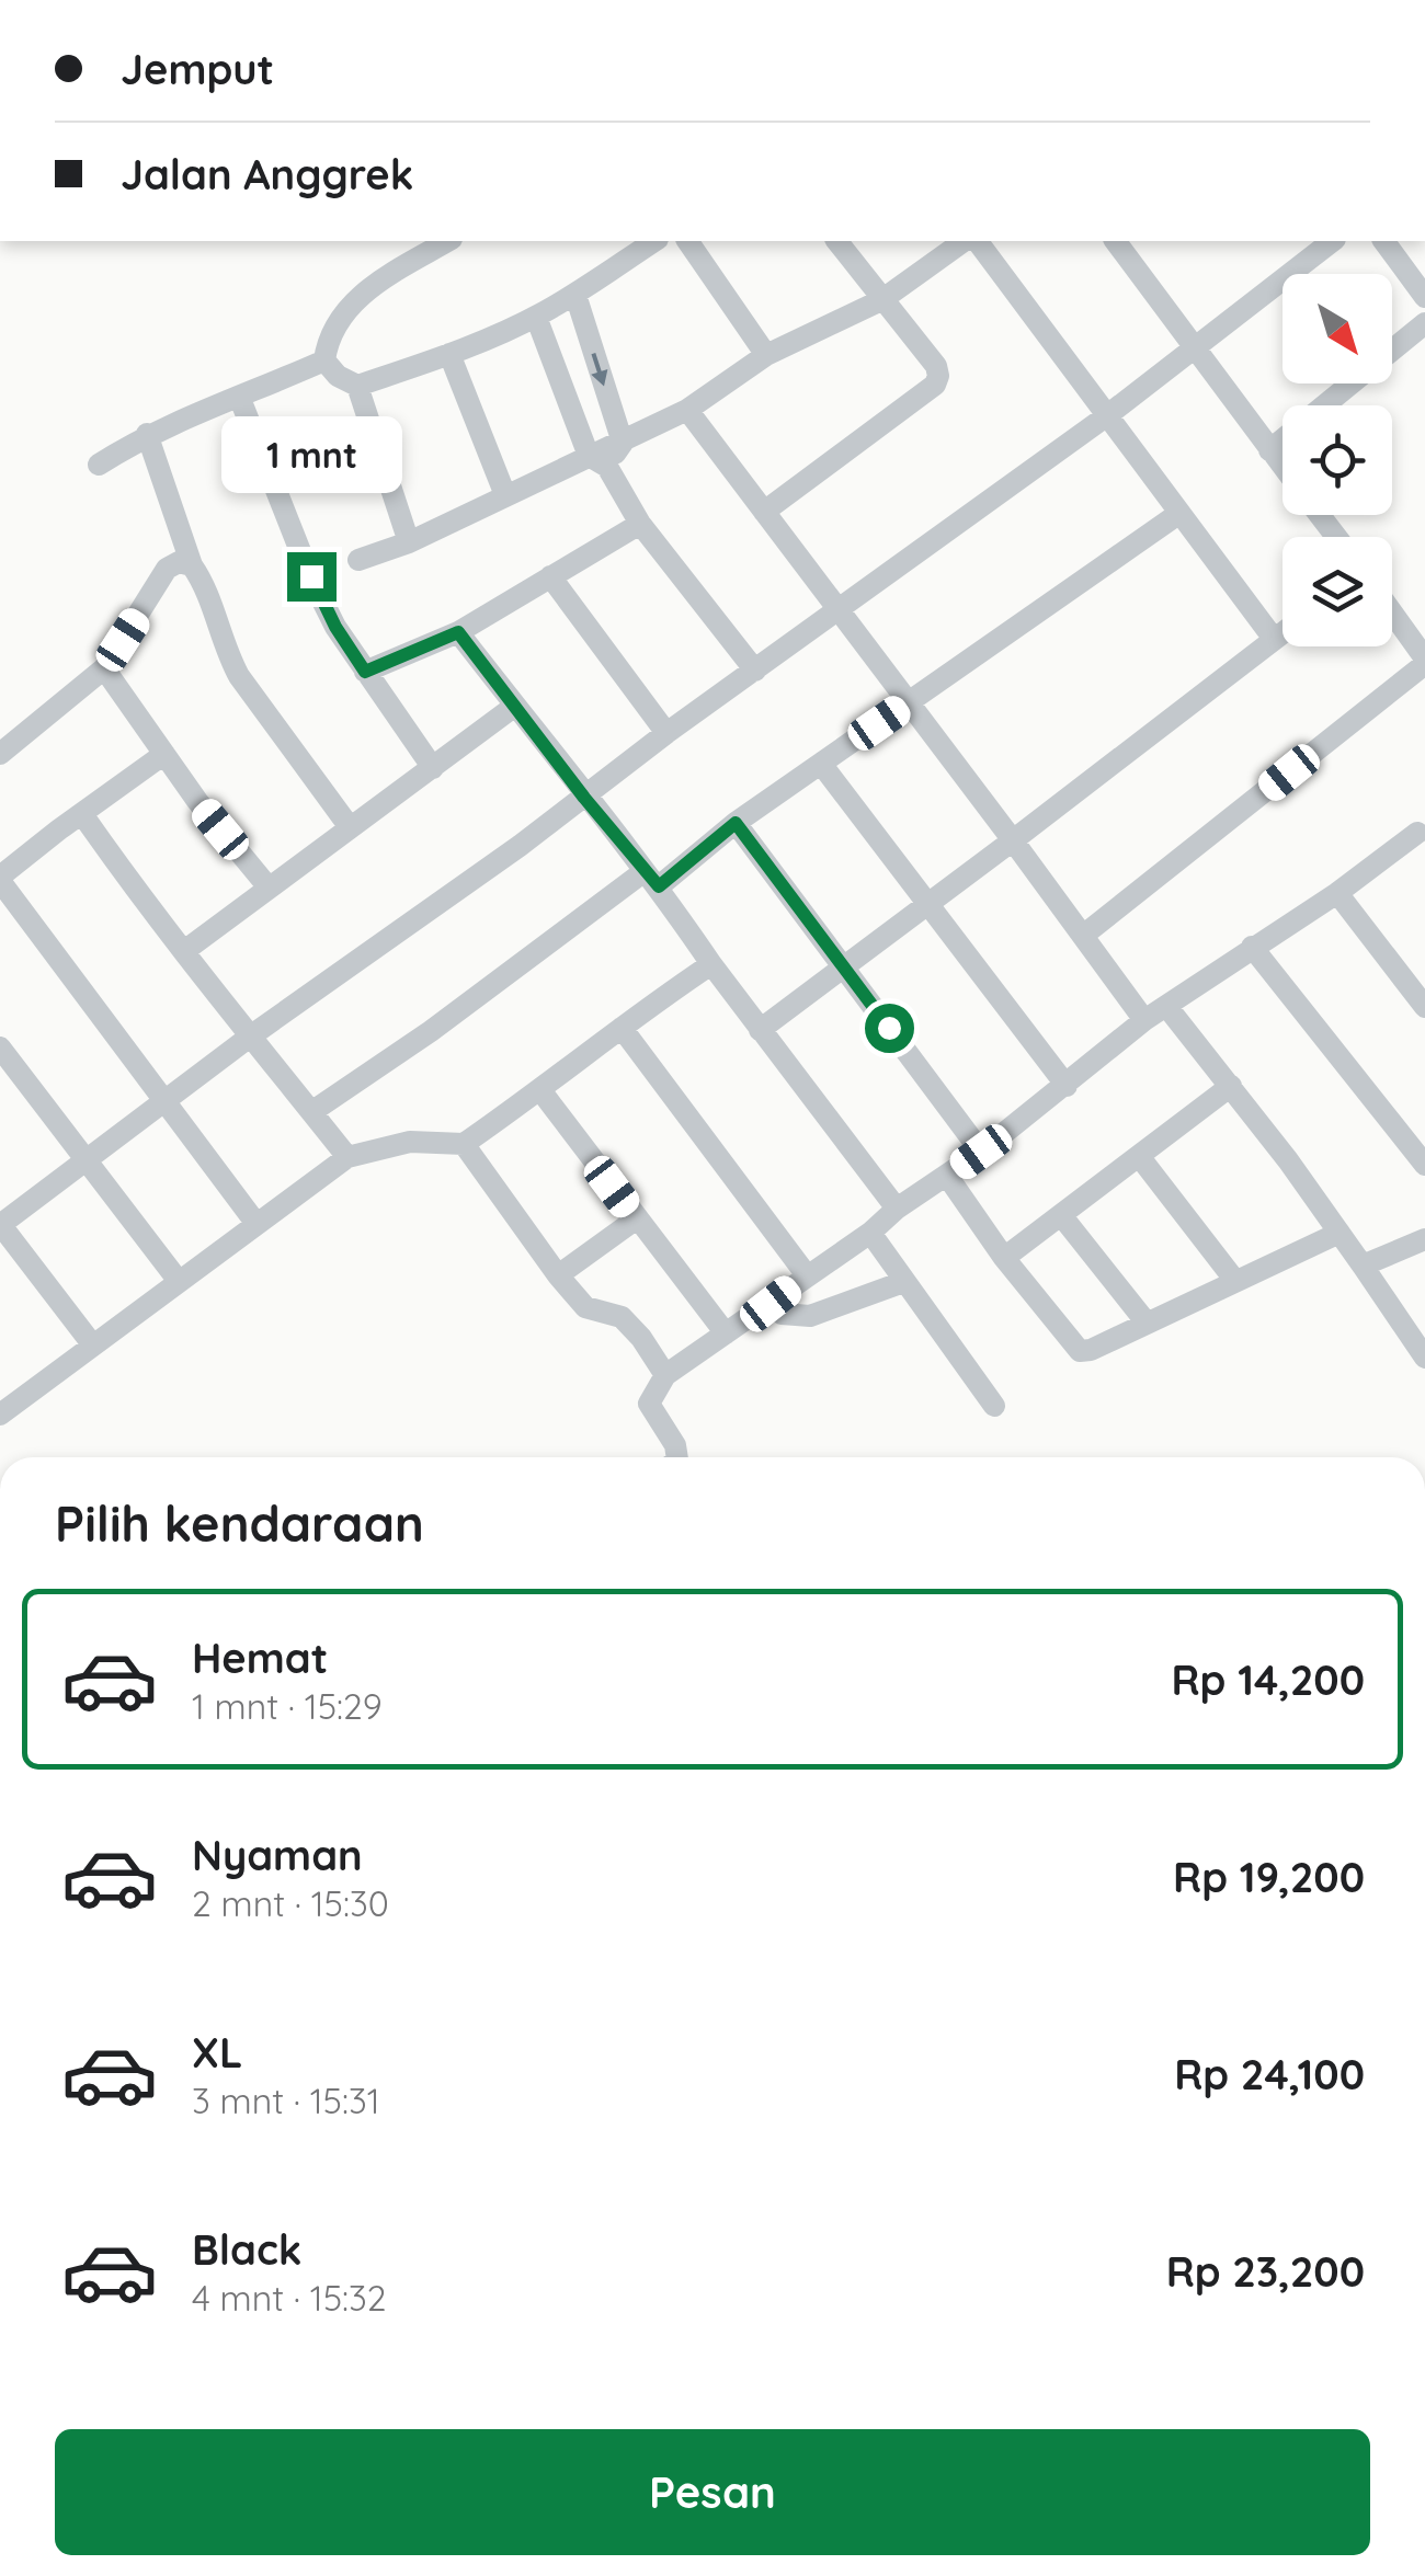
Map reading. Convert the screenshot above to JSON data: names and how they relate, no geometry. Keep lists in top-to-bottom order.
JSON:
{
  "north": "bottom right",
  "page": {
    "banner": ["Jemput", "Jalan Anggrek"],
    "bubble": "1 mnt",
    "heading": "Pilih kendaraan",
    "list": [
      {
        "name": "Hemat",
        "note": "1 mnt · 15:29",
        "value": "Rp 14,200"
      },
      {
        "name": "Nyaman",
        "note": "2 mnt · 15:30",
        "value": "Rp 19,200"
      },
      {
        "name": "XL",
        "note": "3 mnt · 15:31",
        "value": "Rp 24,100"
      },
      {
        "name": "Black",
        "note": "4 mnt · 15:32",
        "value": "Rp 23,200"
      }
    ],
    "buttons": "Pesan"
  }
}
